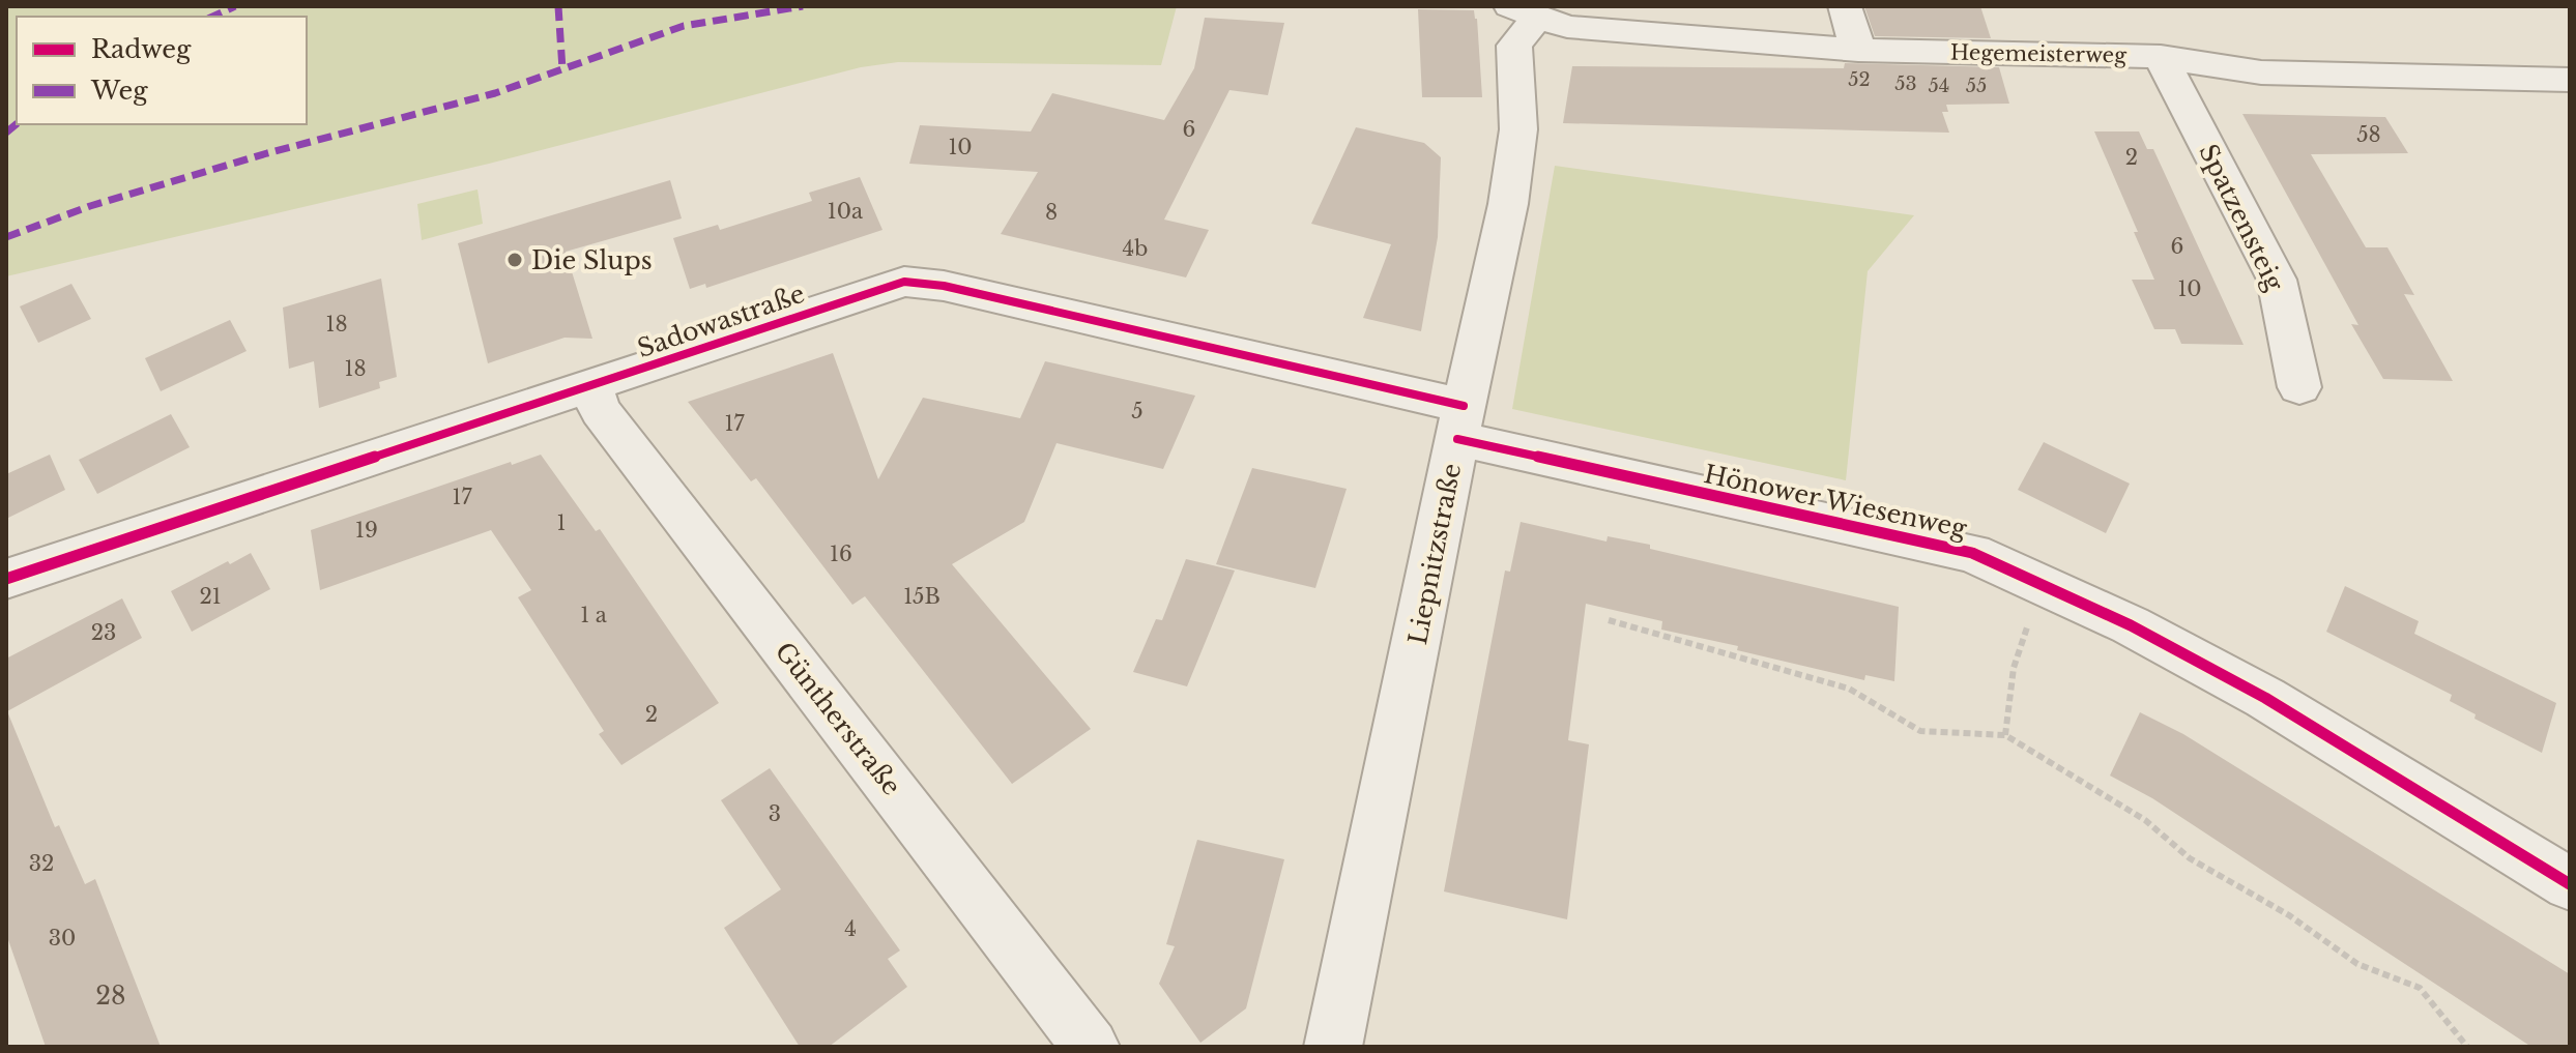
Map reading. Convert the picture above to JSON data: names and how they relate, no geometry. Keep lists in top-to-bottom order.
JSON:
{
  "streets": {
    "street": [
      "Hegemeisterweg",
      "Spatzensteig",
      "Sadowastraße",
      "Hönower Wiesenweg",
      "Liepnitzstraße",
      "Güntherstraße"
    ]
  },
  "crossings": [
    ["Hegemeisterweg", "Spatzensteig"],
    ["Hegemeisterweg", "Liepnitzstraße"],
    ["Sadowastraße", "Hönower Wiesenweg"],
    ["Sadowastraße", "Liepnitzstraße"],
    ["Sadowastraße", "Güntherstraße"],
    ["Hönower Wiesenweg", "Liepnitzstraße"]
  ],
  "places": ["Die Slups"],
  "house_numbers": [
    "52",
    "53",
    "54",
    "55",
    "6",
    "58",
    "10",
    "2",
    "10a",
    "8",
    "6",
    "4b",
    "10",
    "18",
    "18",
    "5",
    "17",
    "17",
    "1",
    "19",
    "16",
    "21",
    "15B",
    "1 a",
    "23",
    "2",
    "3",
    "32",
    "4",
    "30",
    "28"
  ],
  "legend": ["Radweg", "Weg"]
}
